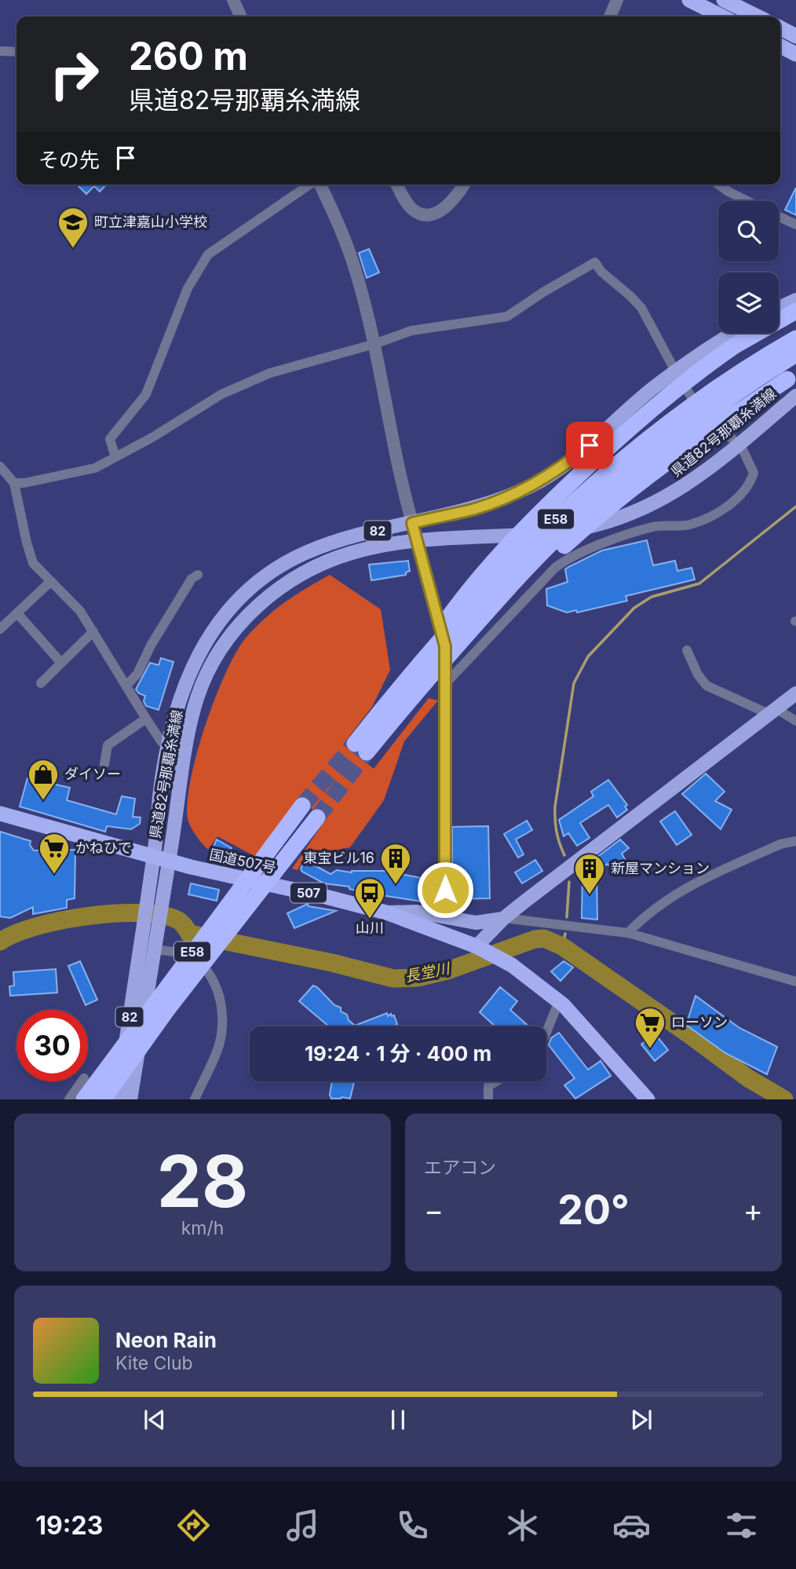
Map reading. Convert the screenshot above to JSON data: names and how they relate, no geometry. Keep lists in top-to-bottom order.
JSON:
{
  "streets": {
    "highway": ["E58", "国道507号", "507"],
    "main road": ["県道82号那覇糸満線", "82"]
  },
  "crossings": [
    ["県道82号那覇糸満線", "国道507号"]
  ],
  "water": ["長堂川"],
  "places": {
    "school or university": ["町立津嘉山小学校"],
    "shop": ["ダイソー"],
    "supermarket": ["かねひで", "ローソン"],
    "building": ["東宝ビル16", "新屋マンション"],
    "bus stop": ["山川"]
  },
  "page": {
    "turn": ["260 m", "県道82号那覇糸満線"],
    "then": "その先",
    "limit": "30",
    "trip": "19:24 · 1 分 · 400 m",
    "tile": [
      ["28", "km/h"],
      "エアコン"
    ],
    "heat": ["−", "20°", "+"],
    "song": ["Neon Rain", "Kite Club"],
    "tabs": "19:23"
  }
}
